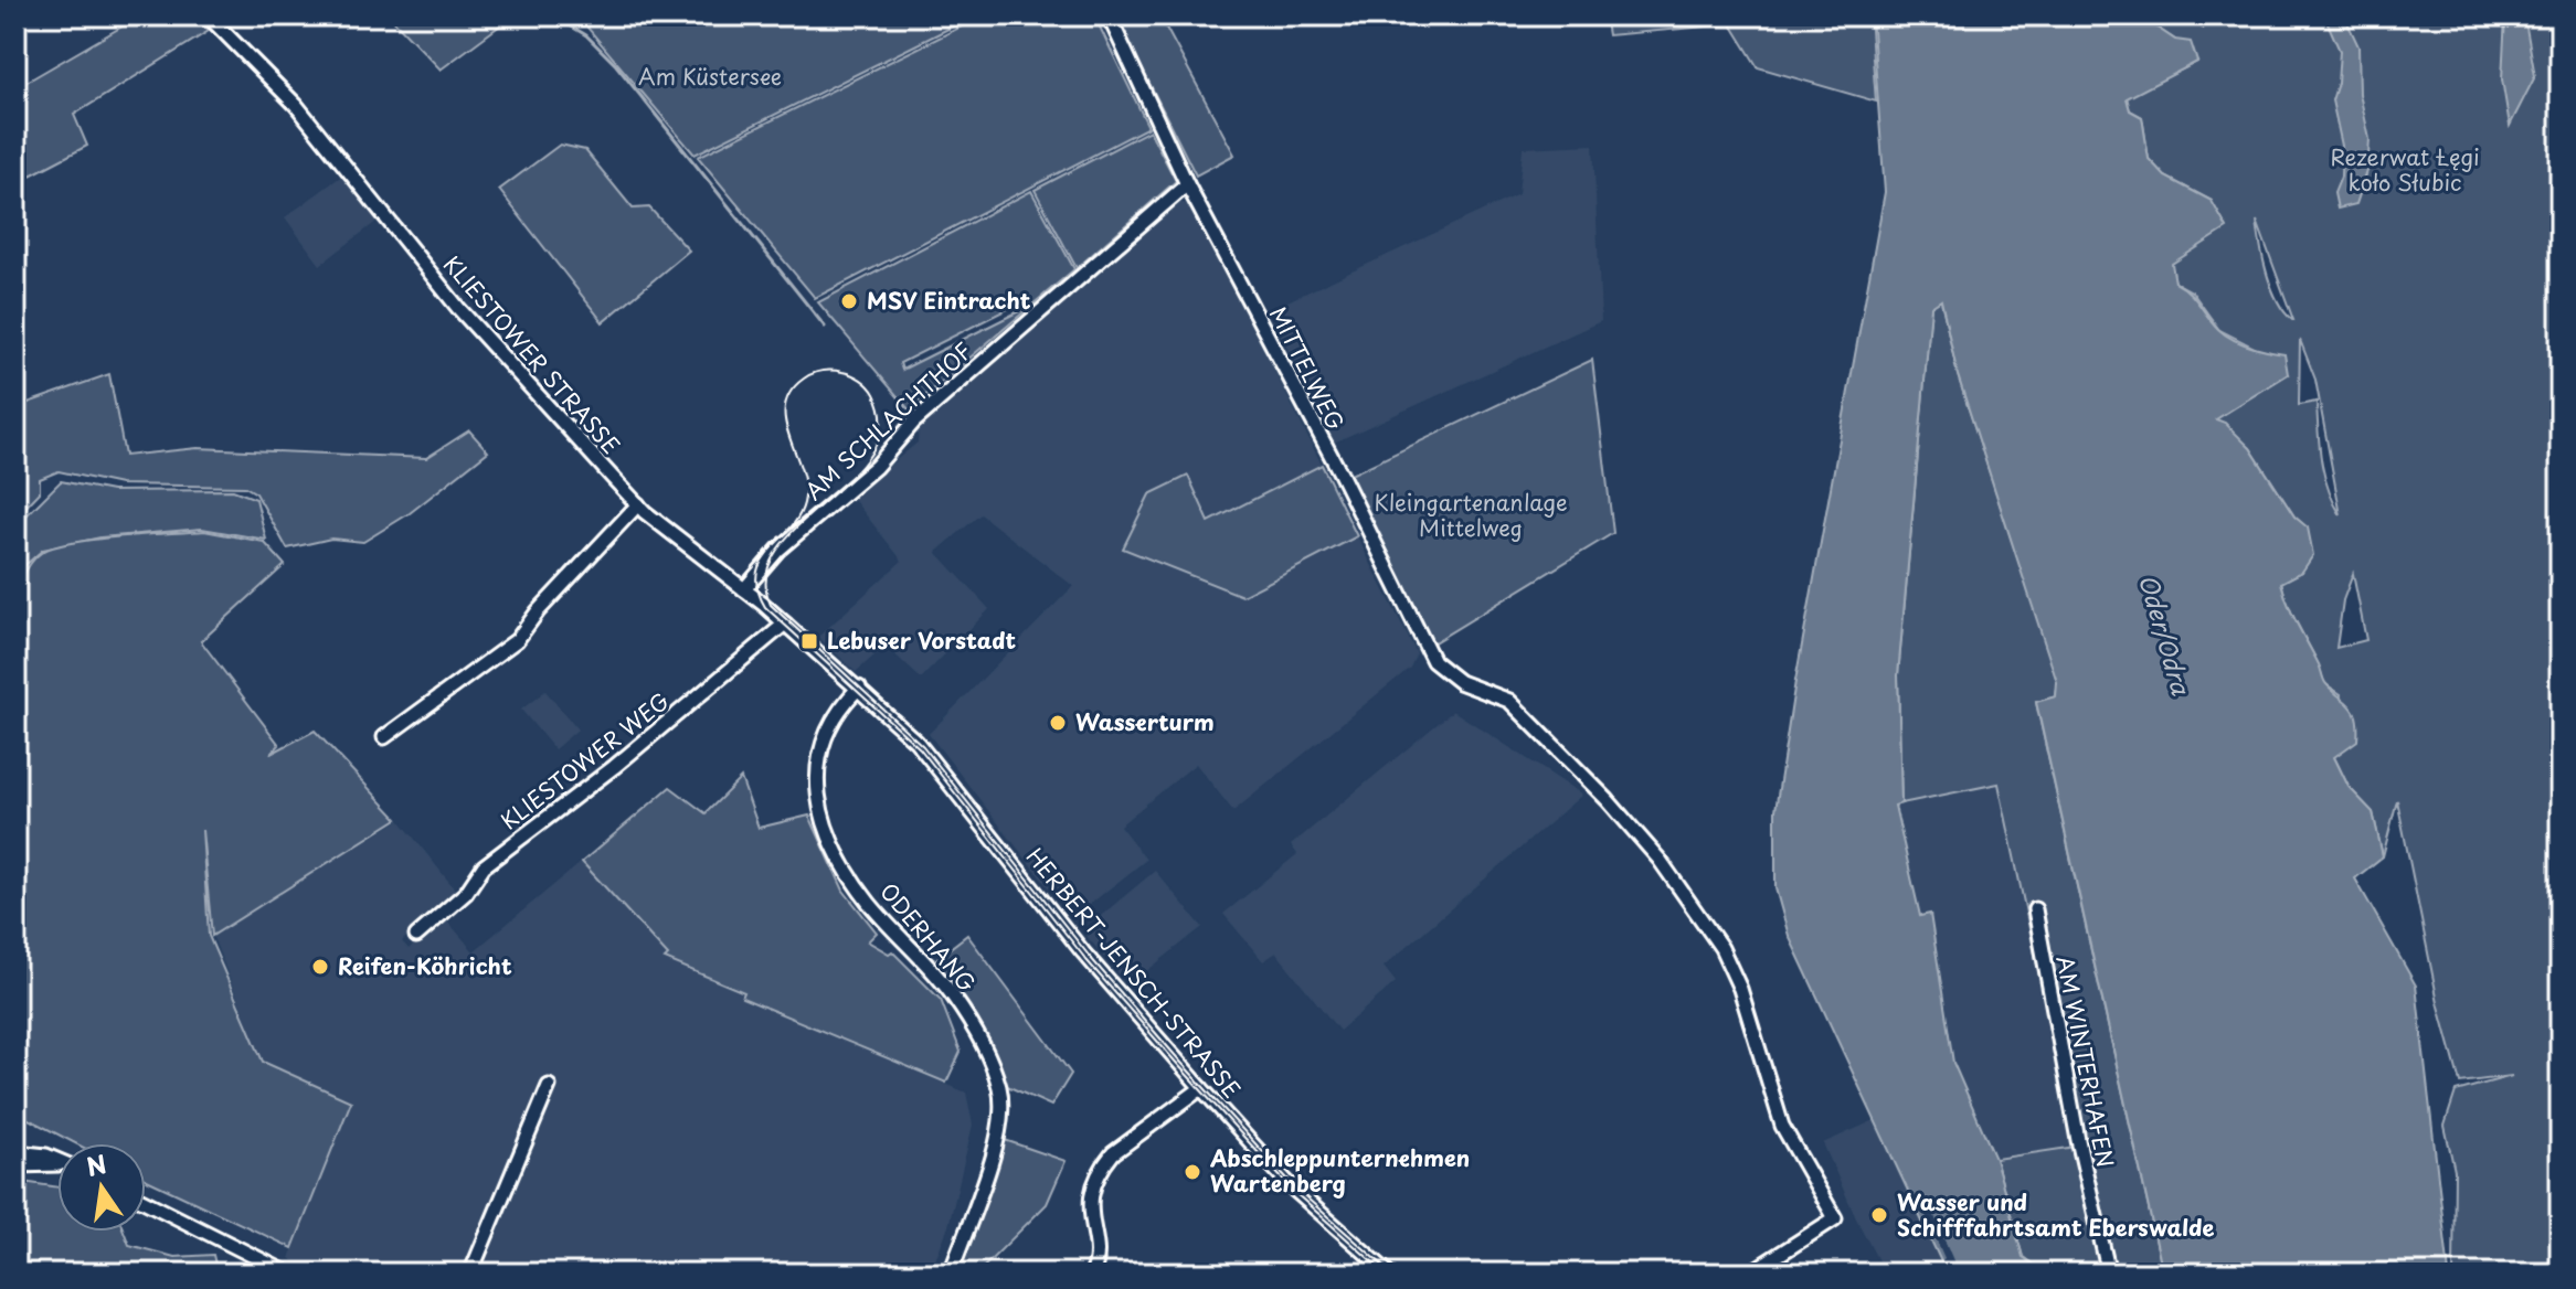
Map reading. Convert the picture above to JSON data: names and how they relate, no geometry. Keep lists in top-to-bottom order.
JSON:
{
  "streets": {
    "street": [
      "KLIESTOWER STRASSE",
      "MITTELWEG",
      "AM SCHLACHTHOF",
      "KLIESTOWER WEG",
      "ODERHANG",
      "HERBERT-JENSCH-STRASSE",
      "AM WINTERHAFEN"
    ]
  },
  "crossings": [
    ["KLIESTOWER STRASSE", "AM SCHLACHTHOF"],
    ["KLIESTOWER STRASSE", "KLIESTOWER WEG"],
    ["KLIESTOWER STRASSE", "ODERHANG"],
    ["KLIESTOWER STRASSE", "HERBERT-JENSCH-STRASSE"],
    ["MITTELWEG", "AM SCHLACHTHOF"],
    ["ODERHANG", "HERBERT-JENSCH-STRASSE"]
  ],
  "water": ["Oder/Odra"],
  "parks": ["Am Küstersee", "Rezerwat Łęgi koło Słubic", "Kleingartenanlage Mittelweg"],
  "places": {
    "other": [
      "MSV Eintracht",
      "Wasserturm",
      "Reifen-Köhricht",
      "Abschleppunternehmen Wartenberg",
      "Wasser und Schifffahrtsamt Eberswalde"
    ],
    "transit": ["Lebuser Vorstadt"]
  },
  "north": "top"
}
